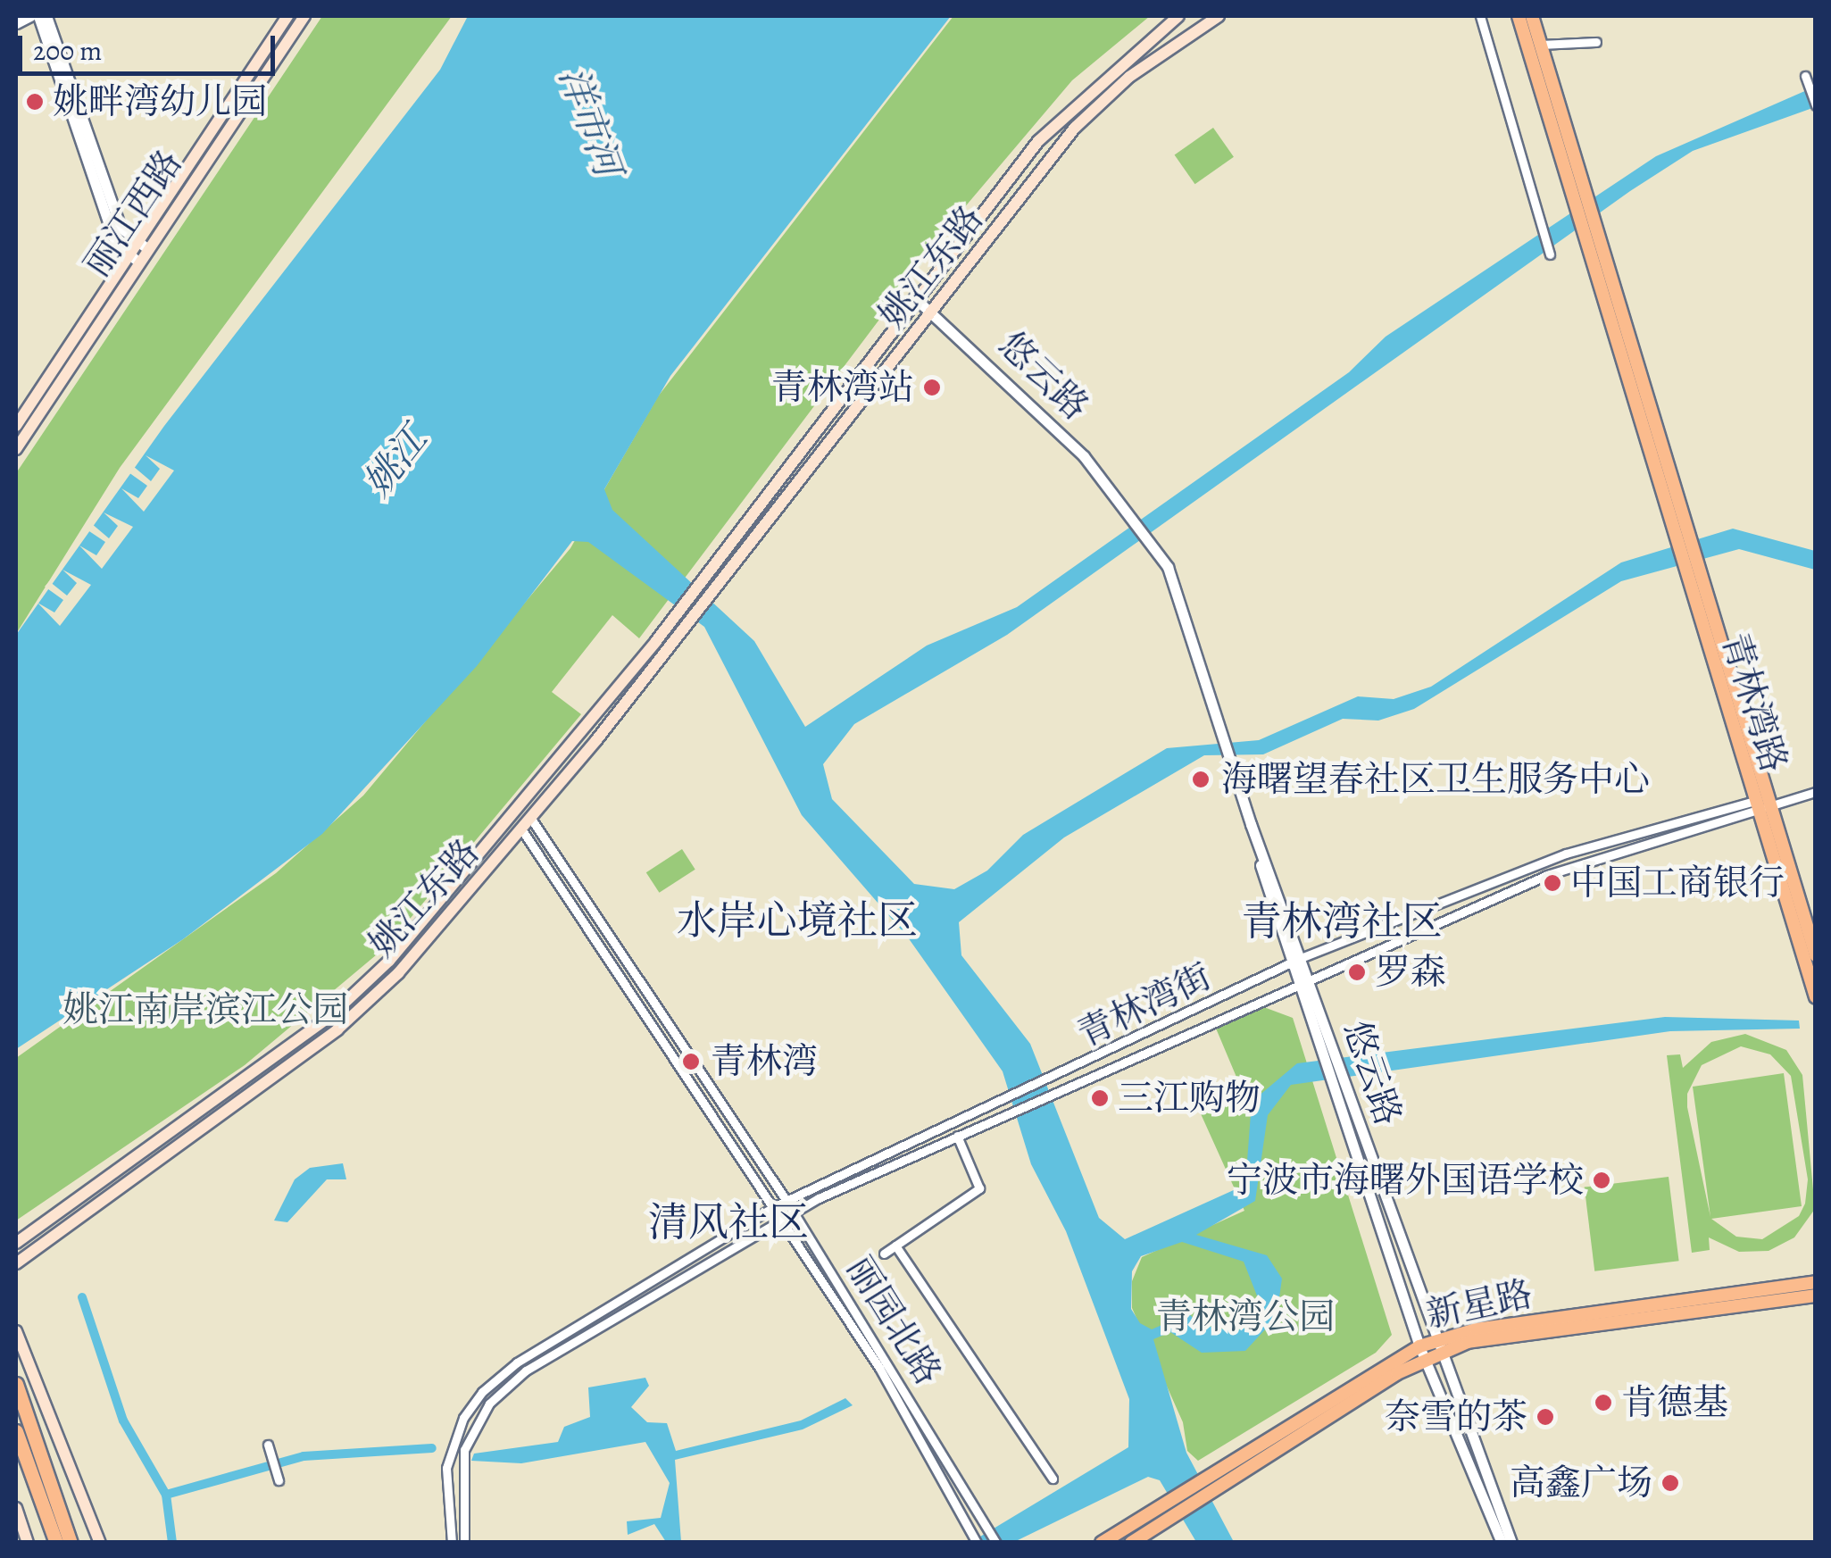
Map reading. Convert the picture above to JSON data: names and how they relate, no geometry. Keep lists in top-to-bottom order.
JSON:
{
  "streets": {
    "main road": [
      "丽江西路",
      "姚江东路",
      "青林湾路",
      "新星路"
    ],
    "street": ["悠云路", "青林湾街", "丽园北路"]
  },
  "crossings": [
    ["姚江东路", "悠云路"],
    ["姚江东路", "丽园北路"],
    ["悠云路", "青林湾街"],
    ["悠云路", "新星路"],
    ["青林湾路", "青林湾街"],
    ["青林湾街", "丽园北路"]
  ],
  "districts": ["水岸心境社区", "青林湾社区", "清风社区"],
  "water": ["洋市河", "姚江"],
  "parks": ["姚江南岸滨江公园", "青林湾公园"],
  "places": [
    "姚畔湾幼儿园",
    "青林湾站",
    "海曙望春社区卫生服务中心",
    "中国工商银行",
    "罗森",
    "青林湾",
    "三江购物",
    "宁波市海曙外国语学校",
    "肯德基",
    "奈雪的茶",
    "高鑫广场"
  ],
  "scale_bar": "200 m"
}
